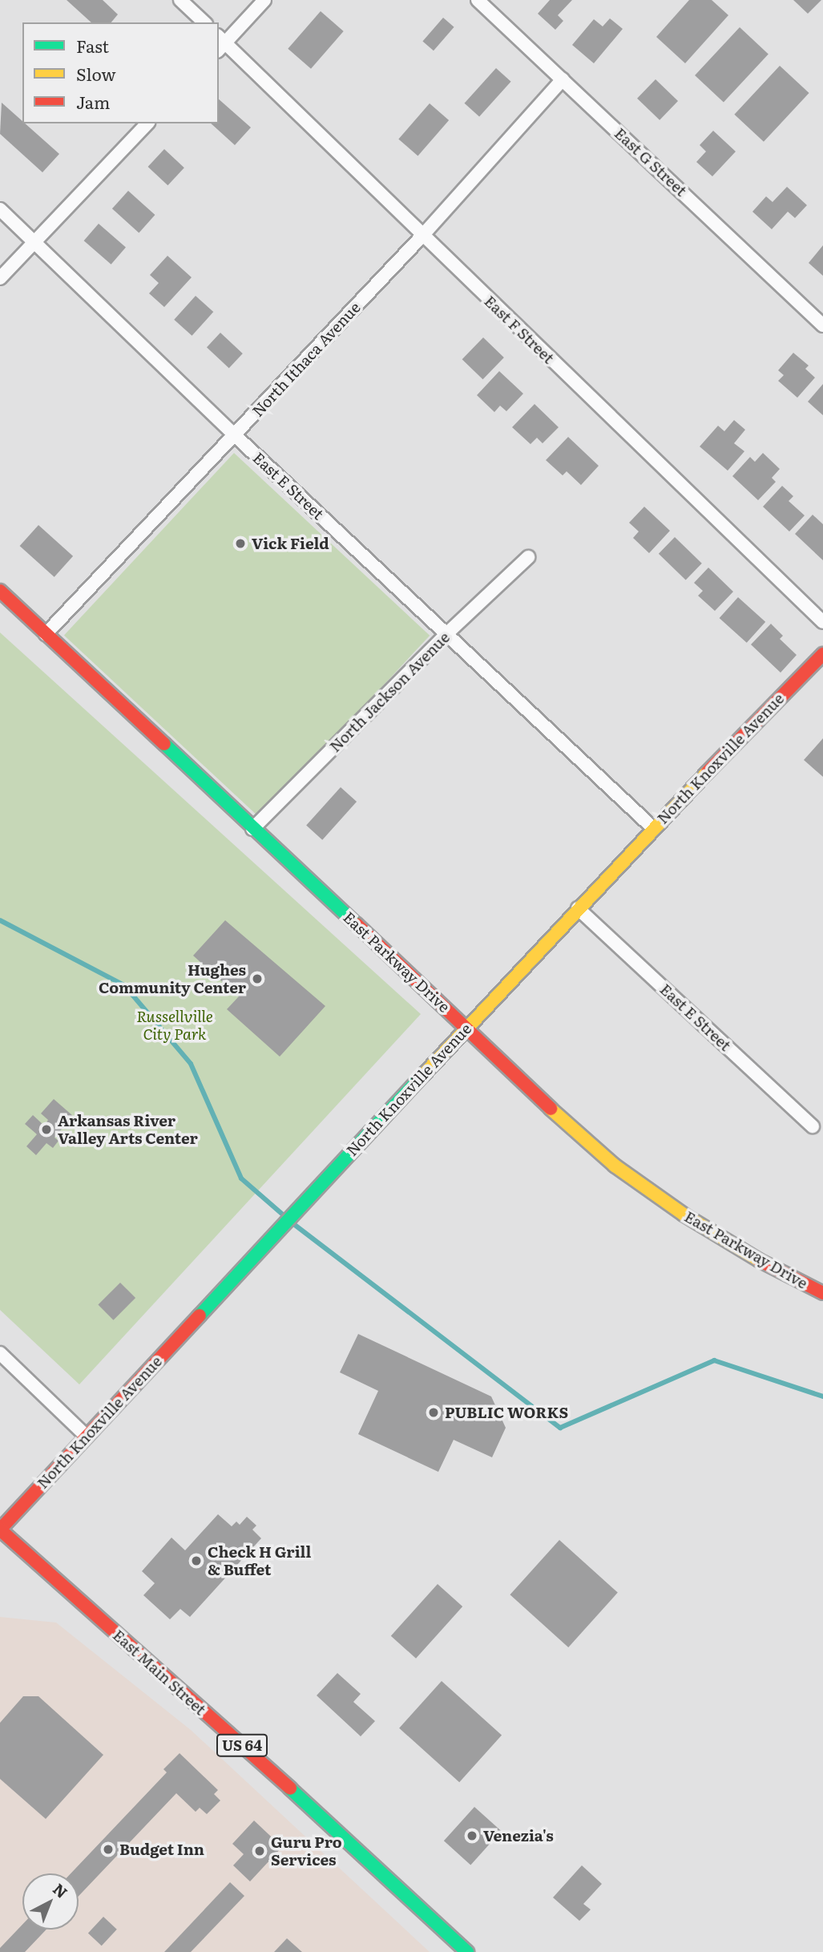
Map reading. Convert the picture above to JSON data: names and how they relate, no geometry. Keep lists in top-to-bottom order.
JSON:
{
  "streets": {
    "main road": [
      "North Knoxville Avenue",
      "East Parkway Drive",
      "East Main Street",
      "US 64"
    ],
    "street": [
      "East G Street",
      "East F Street",
      "North Ithaca Avenue",
      "East E Street",
      "North Jackson Avenue"
    ]
  },
  "crossings": [
    ["East G Street", "North Ithaca Avenue"],
    ["East F Street", "North Ithaca Avenue"],
    ["North Ithaca Avenue", "East E Street"],
    ["North Ithaca Avenue", "East Parkway Drive"],
    ["East E Street", "North Jackson Avenue"],
    ["East E Street", "North Knoxville Avenue"],
    ["North Jackson Avenue", "East Parkway Drive"],
    ["North Knoxville Avenue", "East Parkway Drive"],
    ["North Knoxville Avenue", "East Main Street"]
  ],
  "parks": ["Russellville City Park"],
  "places": [
    "Vick Field",
    "Hughes Community Center",
    "Arkansas River Valley Arts Center",
    "PUBLIC WORKS",
    "Check H Grill & Buffet",
    "Venezia's",
    "Budget Inn",
    "Guru Pro Services"
  ],
  "legend": ["Fast", "Slow", "Jam"],
  "north": "top right"
}
